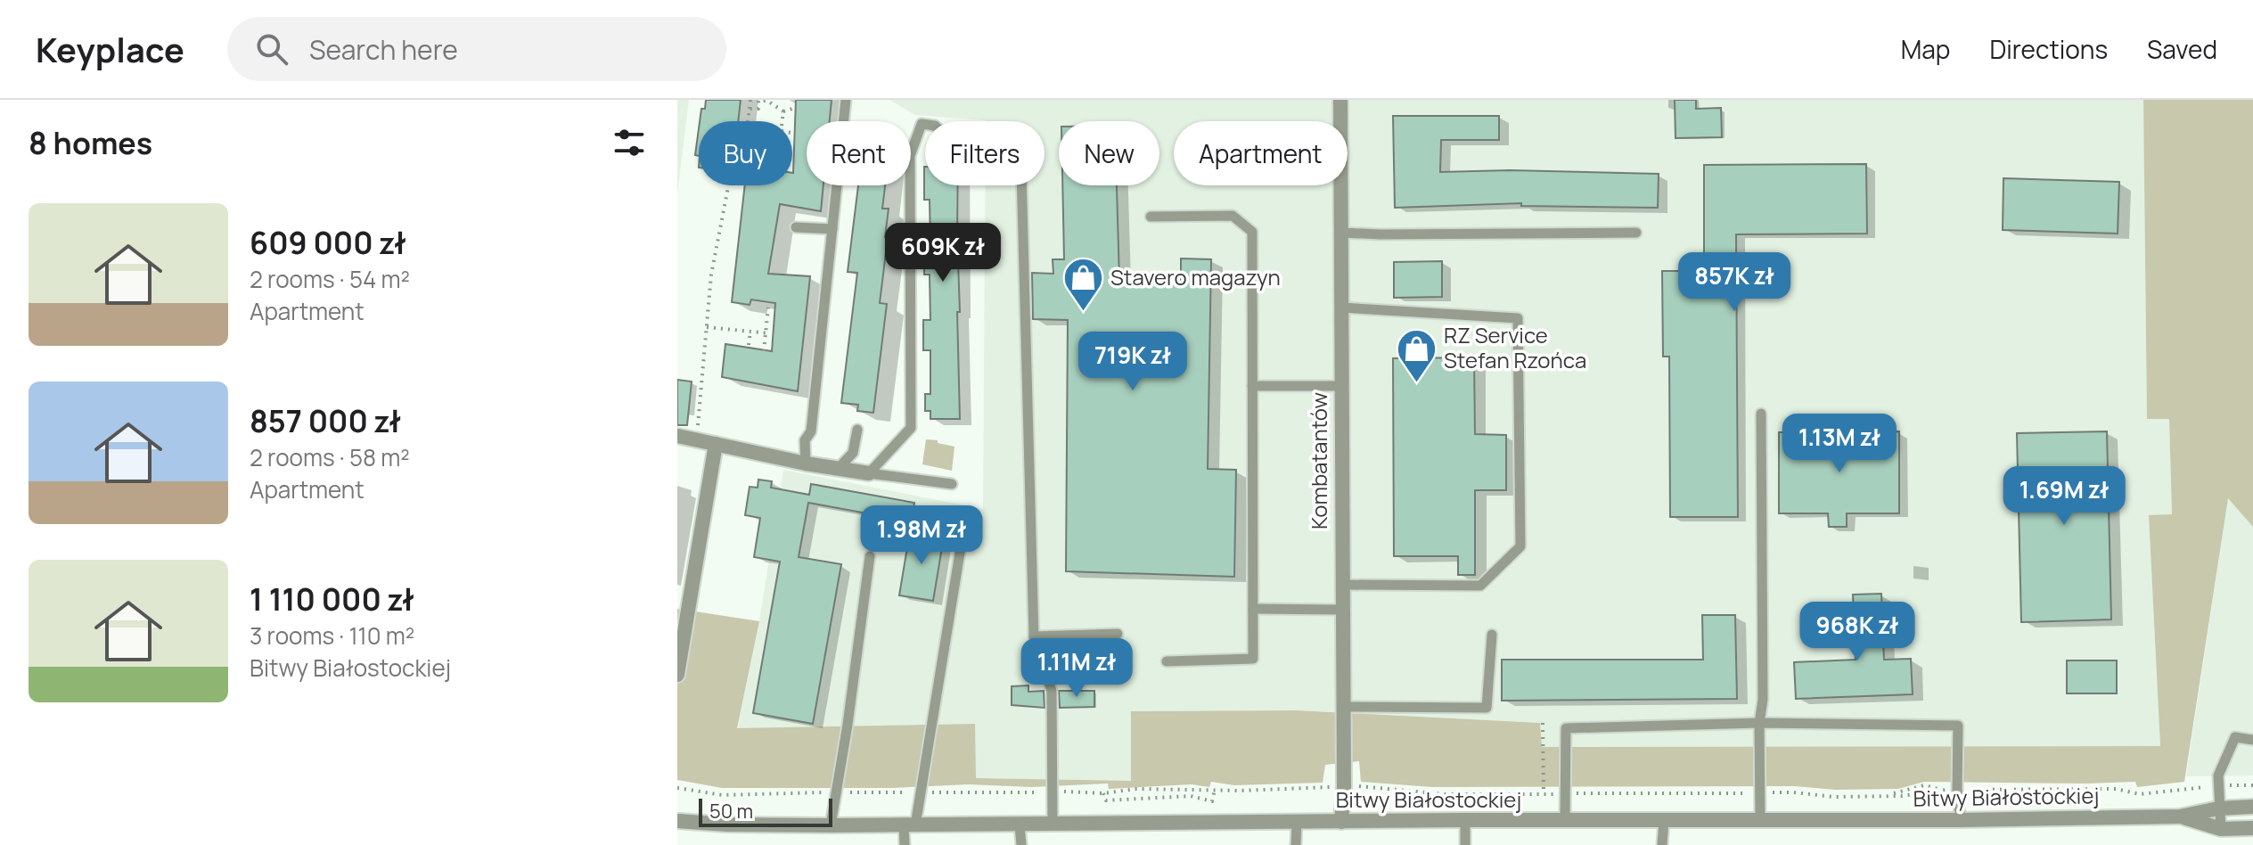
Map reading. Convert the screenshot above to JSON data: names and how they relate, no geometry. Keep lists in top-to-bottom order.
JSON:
{
  "streets": {
    "street": ["Kombatantów", "Bitwy Białostockiej"]
  },
  "crossings": [
    ["Kombatantów", "Bitwy Białostockiej"]
  ],
  "places": {
    "shop": ["Stavero magazyn", "RZ Service Stefan Rzońca"]
  },
  "scale_bar": "50 m",
  "page": {
    "header": "Keyplace",
    "search": "Search here",
    "nav": ["Map", "Directions", "Saved"],
    "heading": "8 homes",
    "chip": [
      "Buy",
      "Rent",
      "Filters",
      "New",
      "Apartment"
    ],
    "list": [
      {
        "name": "609 000 zł",
        "note": "2 rooms · 54 m² · Apartment"
      },
      {
        "name": "857 000 zł",
        "note": "2 rooms · 58 m² · Apartment"
      },
      {
        "name": "1 110 000 zł",
        "note": "3 rooms · 110 m² · Bitwy Białostockiej"
      }
    ],
    "price": [
      "609K zł",
      "857K zł",
      "719K zł",
      "1.13M zł",
      "1.69M zł",
      "1.98M zł",
      "968K zł",
      "1.11M zł"
    ],
    "scale": "50 m"
  }
}
